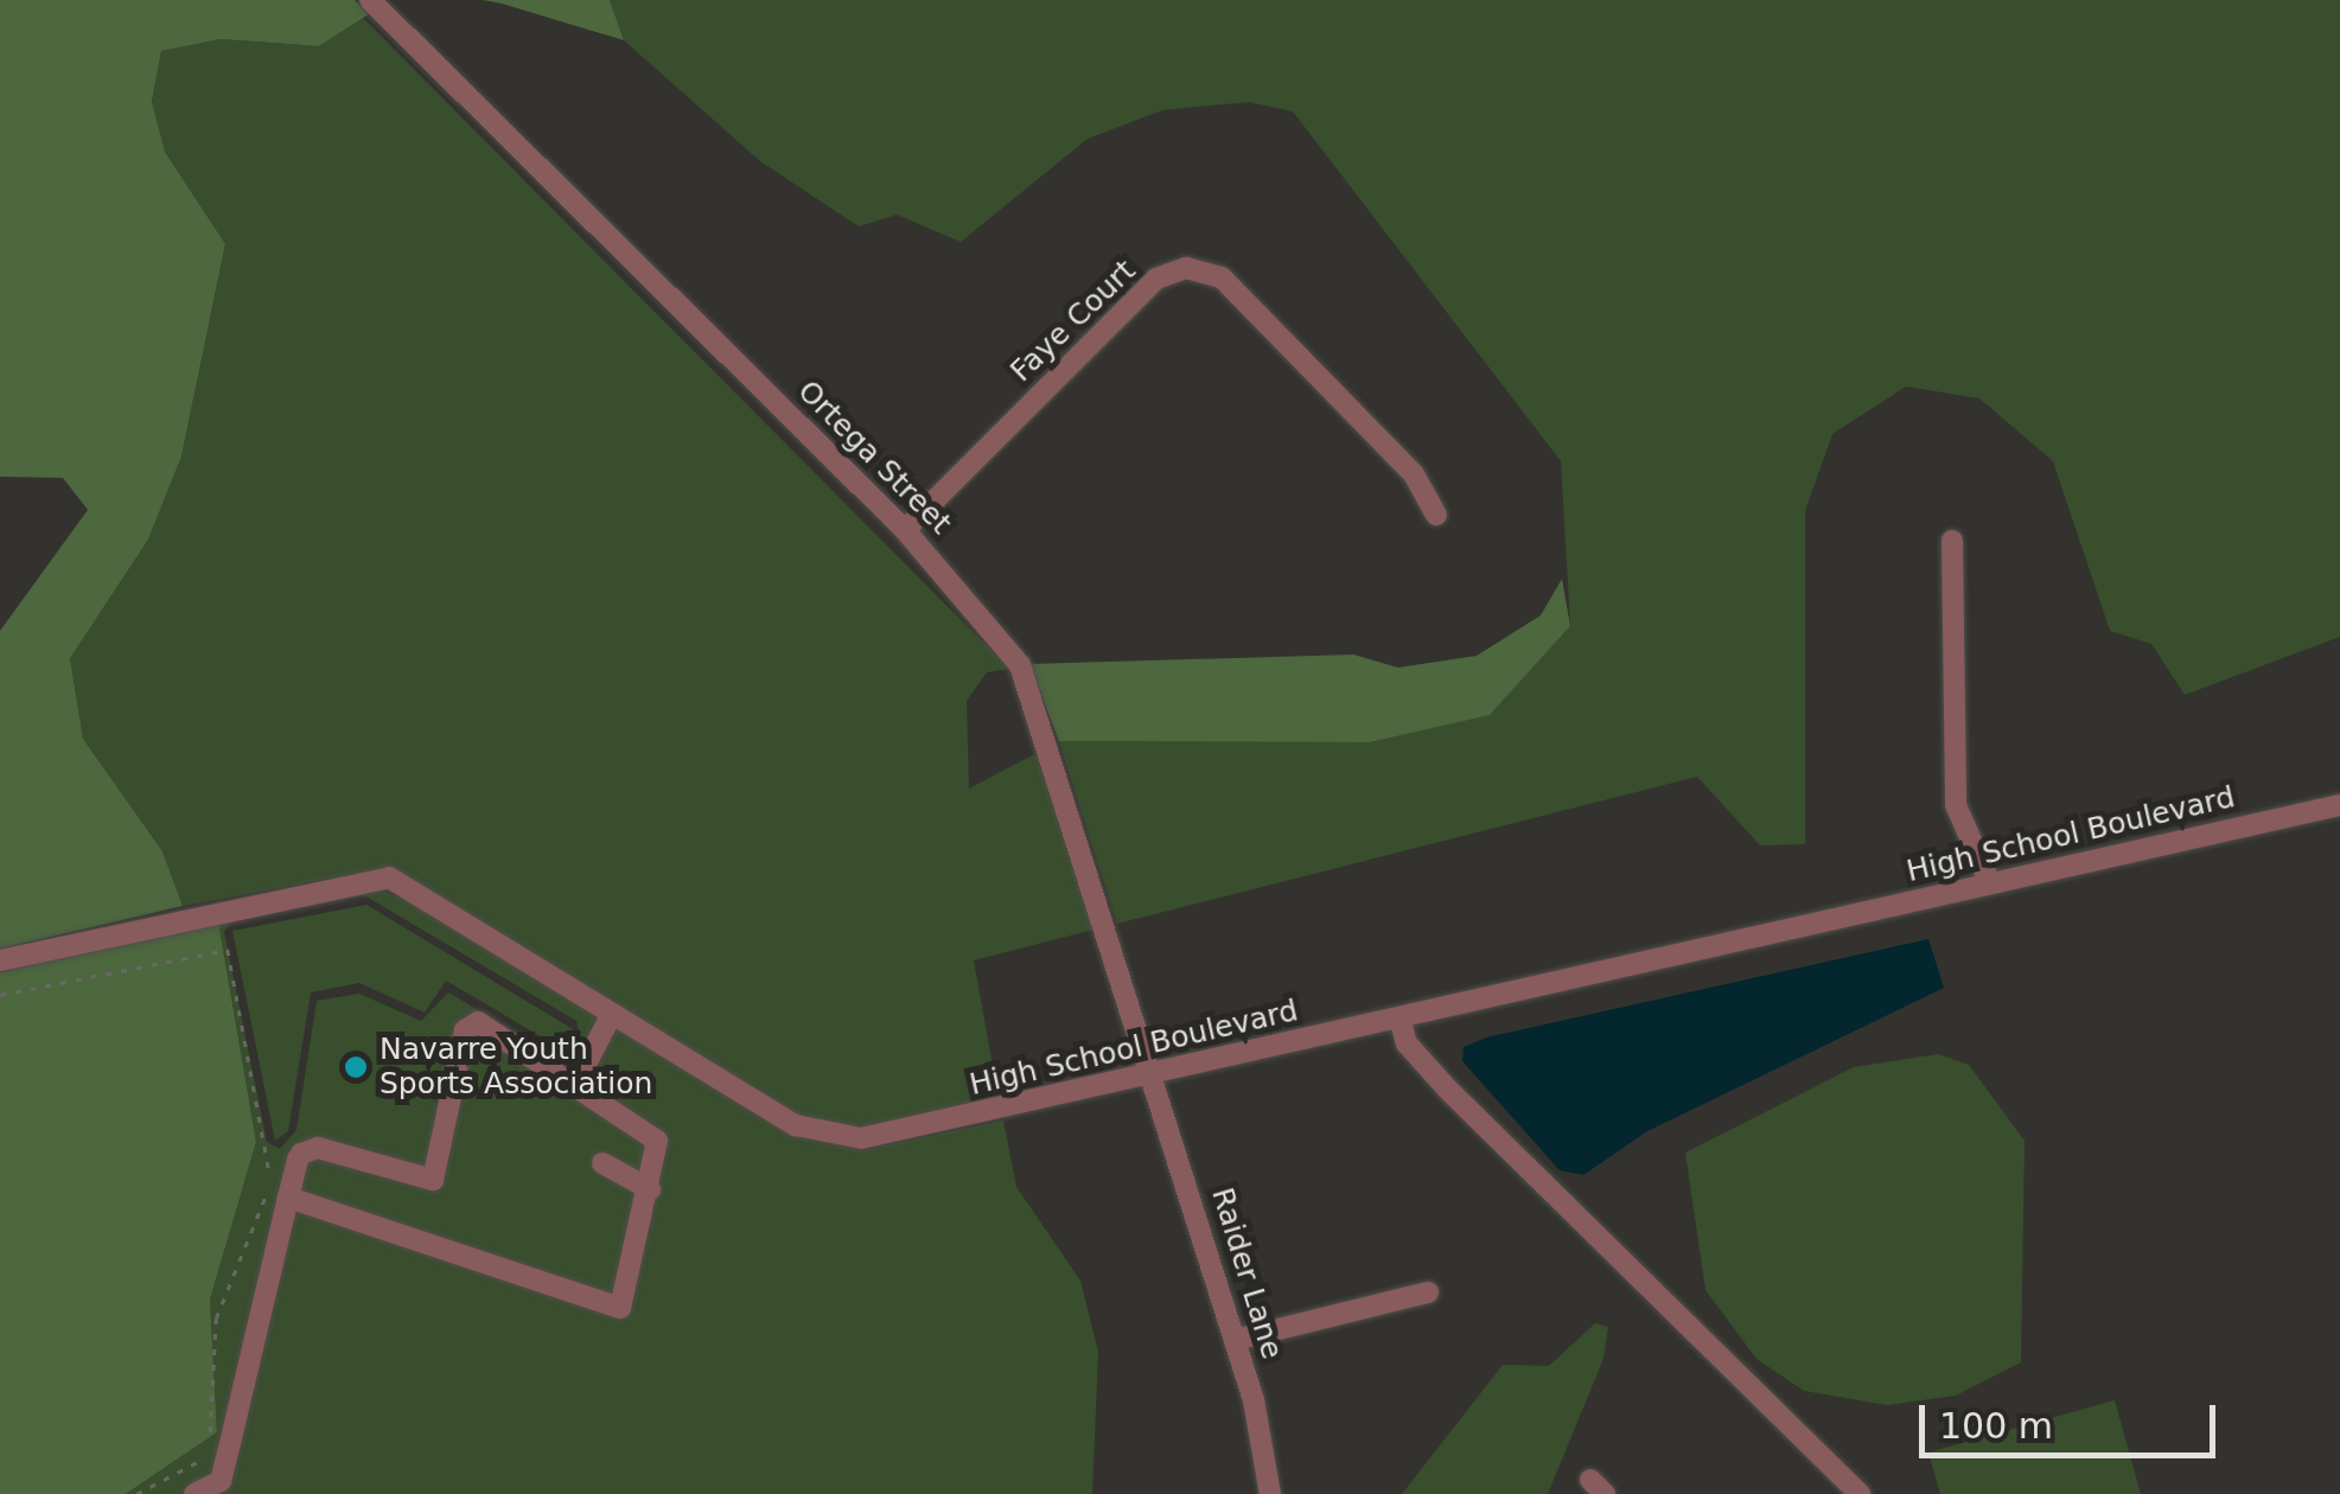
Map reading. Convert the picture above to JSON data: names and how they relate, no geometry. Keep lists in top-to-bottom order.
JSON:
{
  "streets": {
    "street": [
      "Faye Court",
      "Ortega Street",
      "High School Boulevard",
      "Raider Lane"
    ]
  },
  "crossings": [
    ["Faye Court", "Ortega Street"],
    ["Ortega Street", "High School Boulevard"],
    ["Ortega Street", "Raider Lane"],
    ["High School Boulevard", "Raider Lane"]
  ],
  "places": ["Navarre Youth Sports Association"],
  "scale_bar": "100 m"
}
